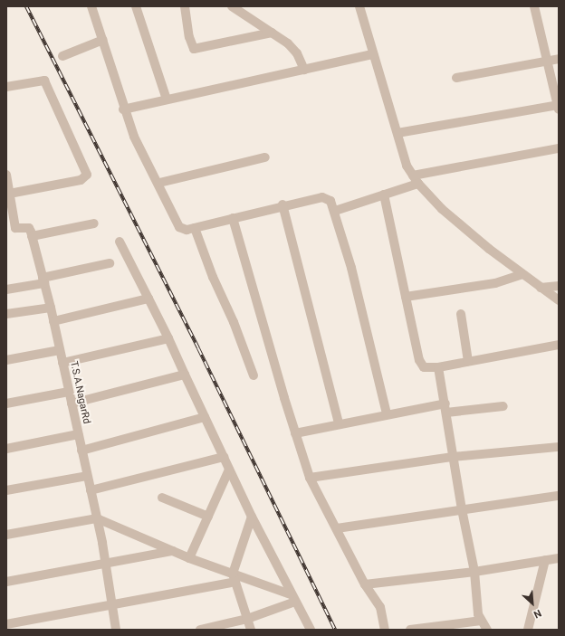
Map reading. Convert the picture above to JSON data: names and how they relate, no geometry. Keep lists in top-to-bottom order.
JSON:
{
  "streets": {
    "street": ["T.S.A.NagarRd"]
  },
  "north": "bottom right"
}
